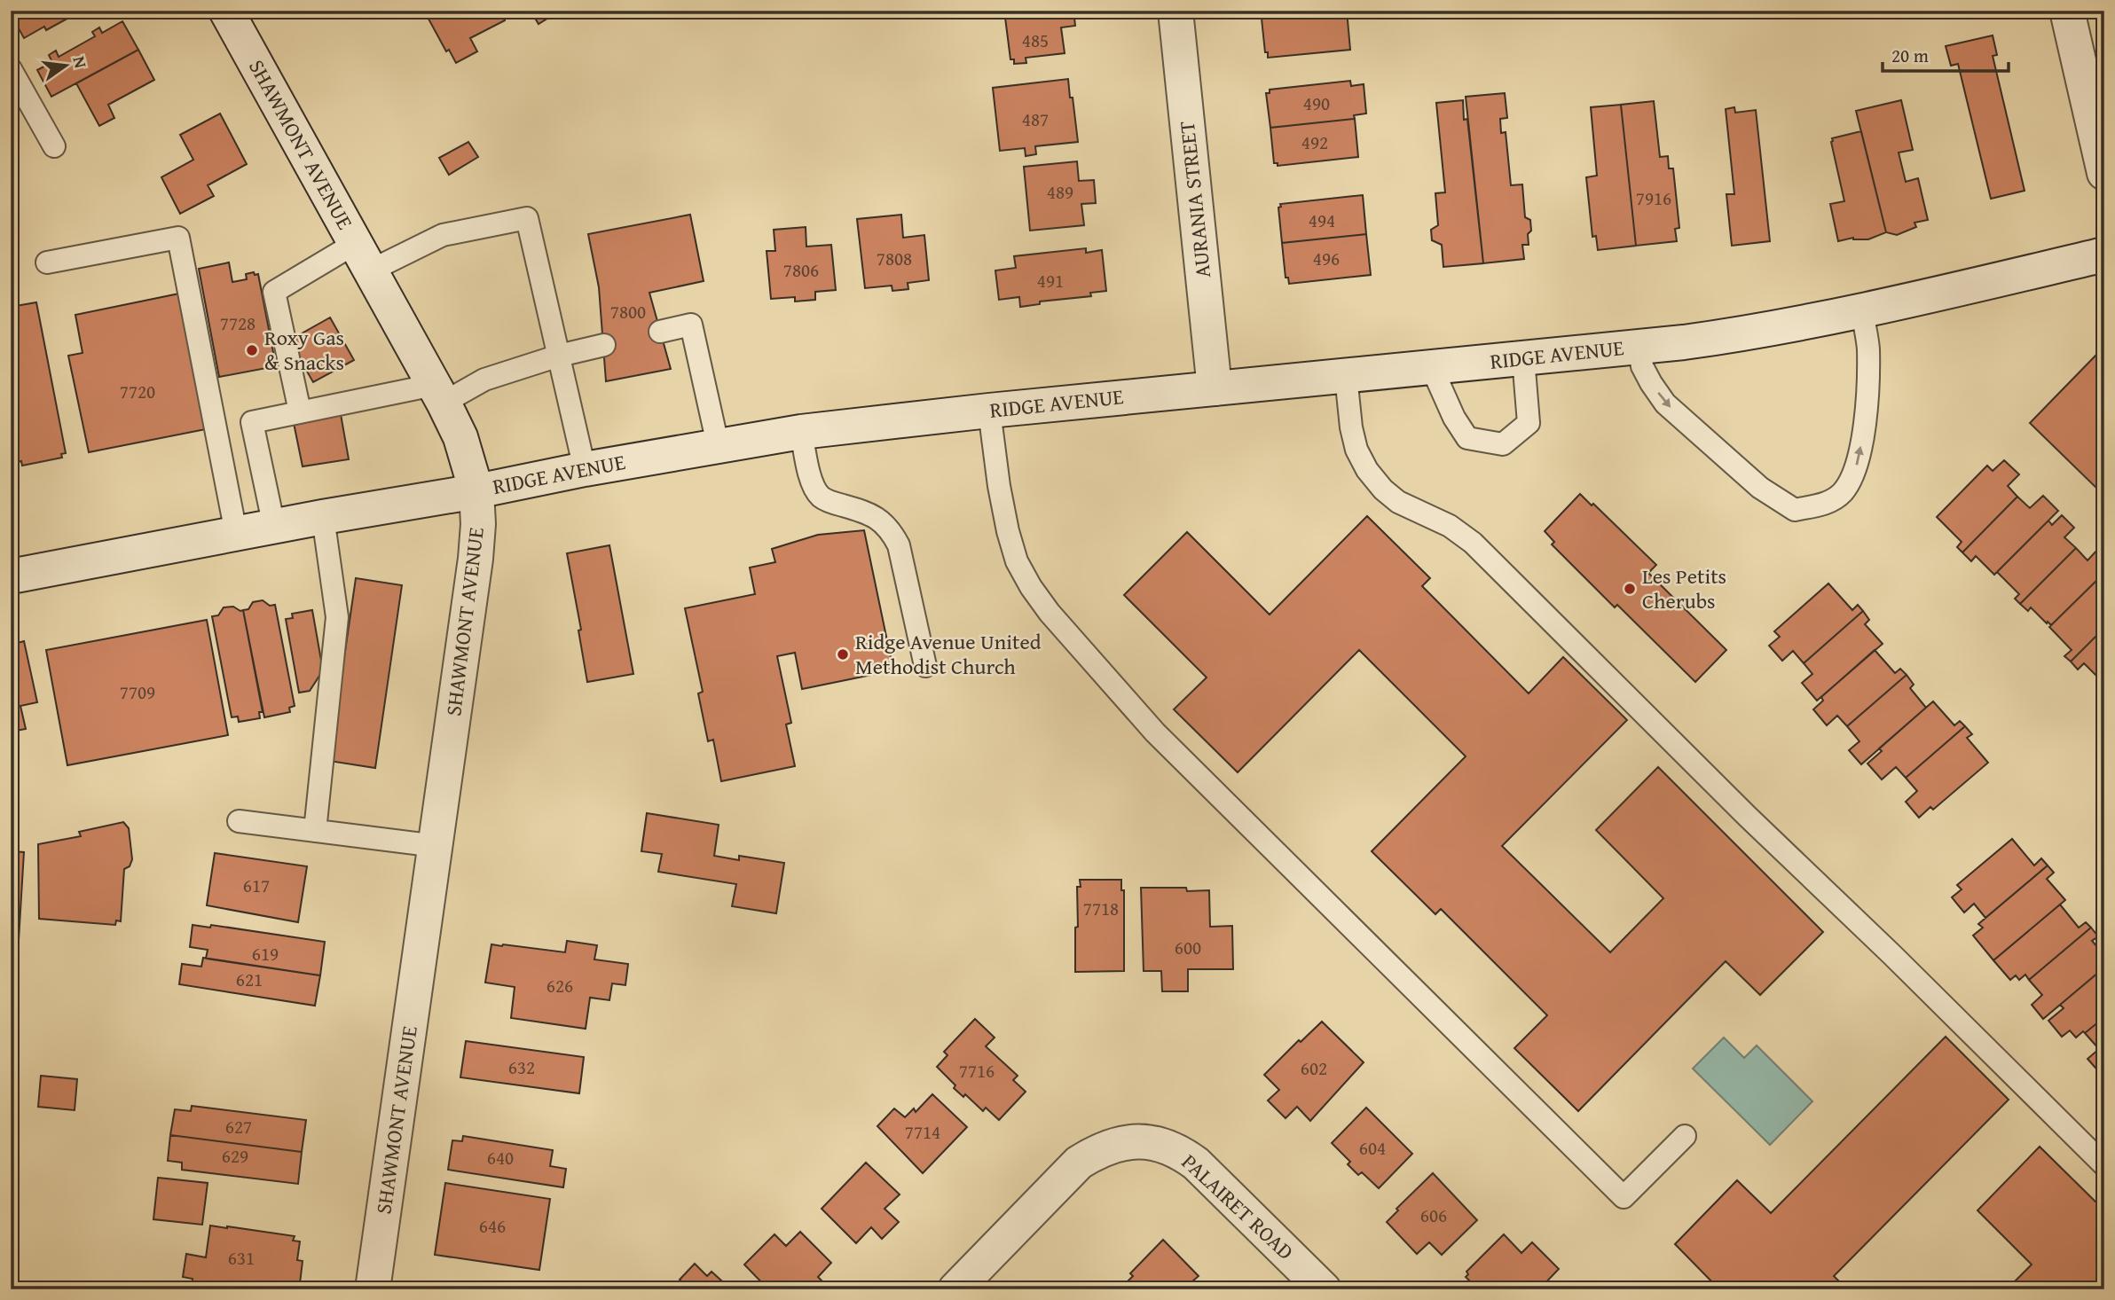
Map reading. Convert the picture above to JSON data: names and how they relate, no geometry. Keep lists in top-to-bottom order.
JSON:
{
  "streets": {
    "main road": [
      "SHAWMONT AVENUE",
      "AURANIA STREET",
      "RIDGE AVENUE",
      "PALAIRET ROAD"
    ]
  },
  "crossings": [
    ["SHAWMONT AVENUE", "RIDGE AVENUE"],
    ["AURANIA STREET", "RIDGE AVENUE"]
  ],
  "places": ["Roxy Gas & Snacks", "Les Petits Cherubs", "Ridge Avenue United Methodist Church"],
  "house_numbers": [
    "485",
    "490",
    "487",
    "492",
    "489",
    "7916",
    "494",
    "7808",
    "496",
    "7806",
    "491",
    "7800",
    "7728",
    "7720",
    "7709",
    "617",
    "7718",
    "600",
    "619",
    "621",
    "626",
    "632",
    "602",
    "7716",
    "627",
    "7714",
    "604",
    "629",
    "640",
    "606",
    "646",
    "631"
  ],
  "scale_bar": "20 m",
  "north": "right"
}
